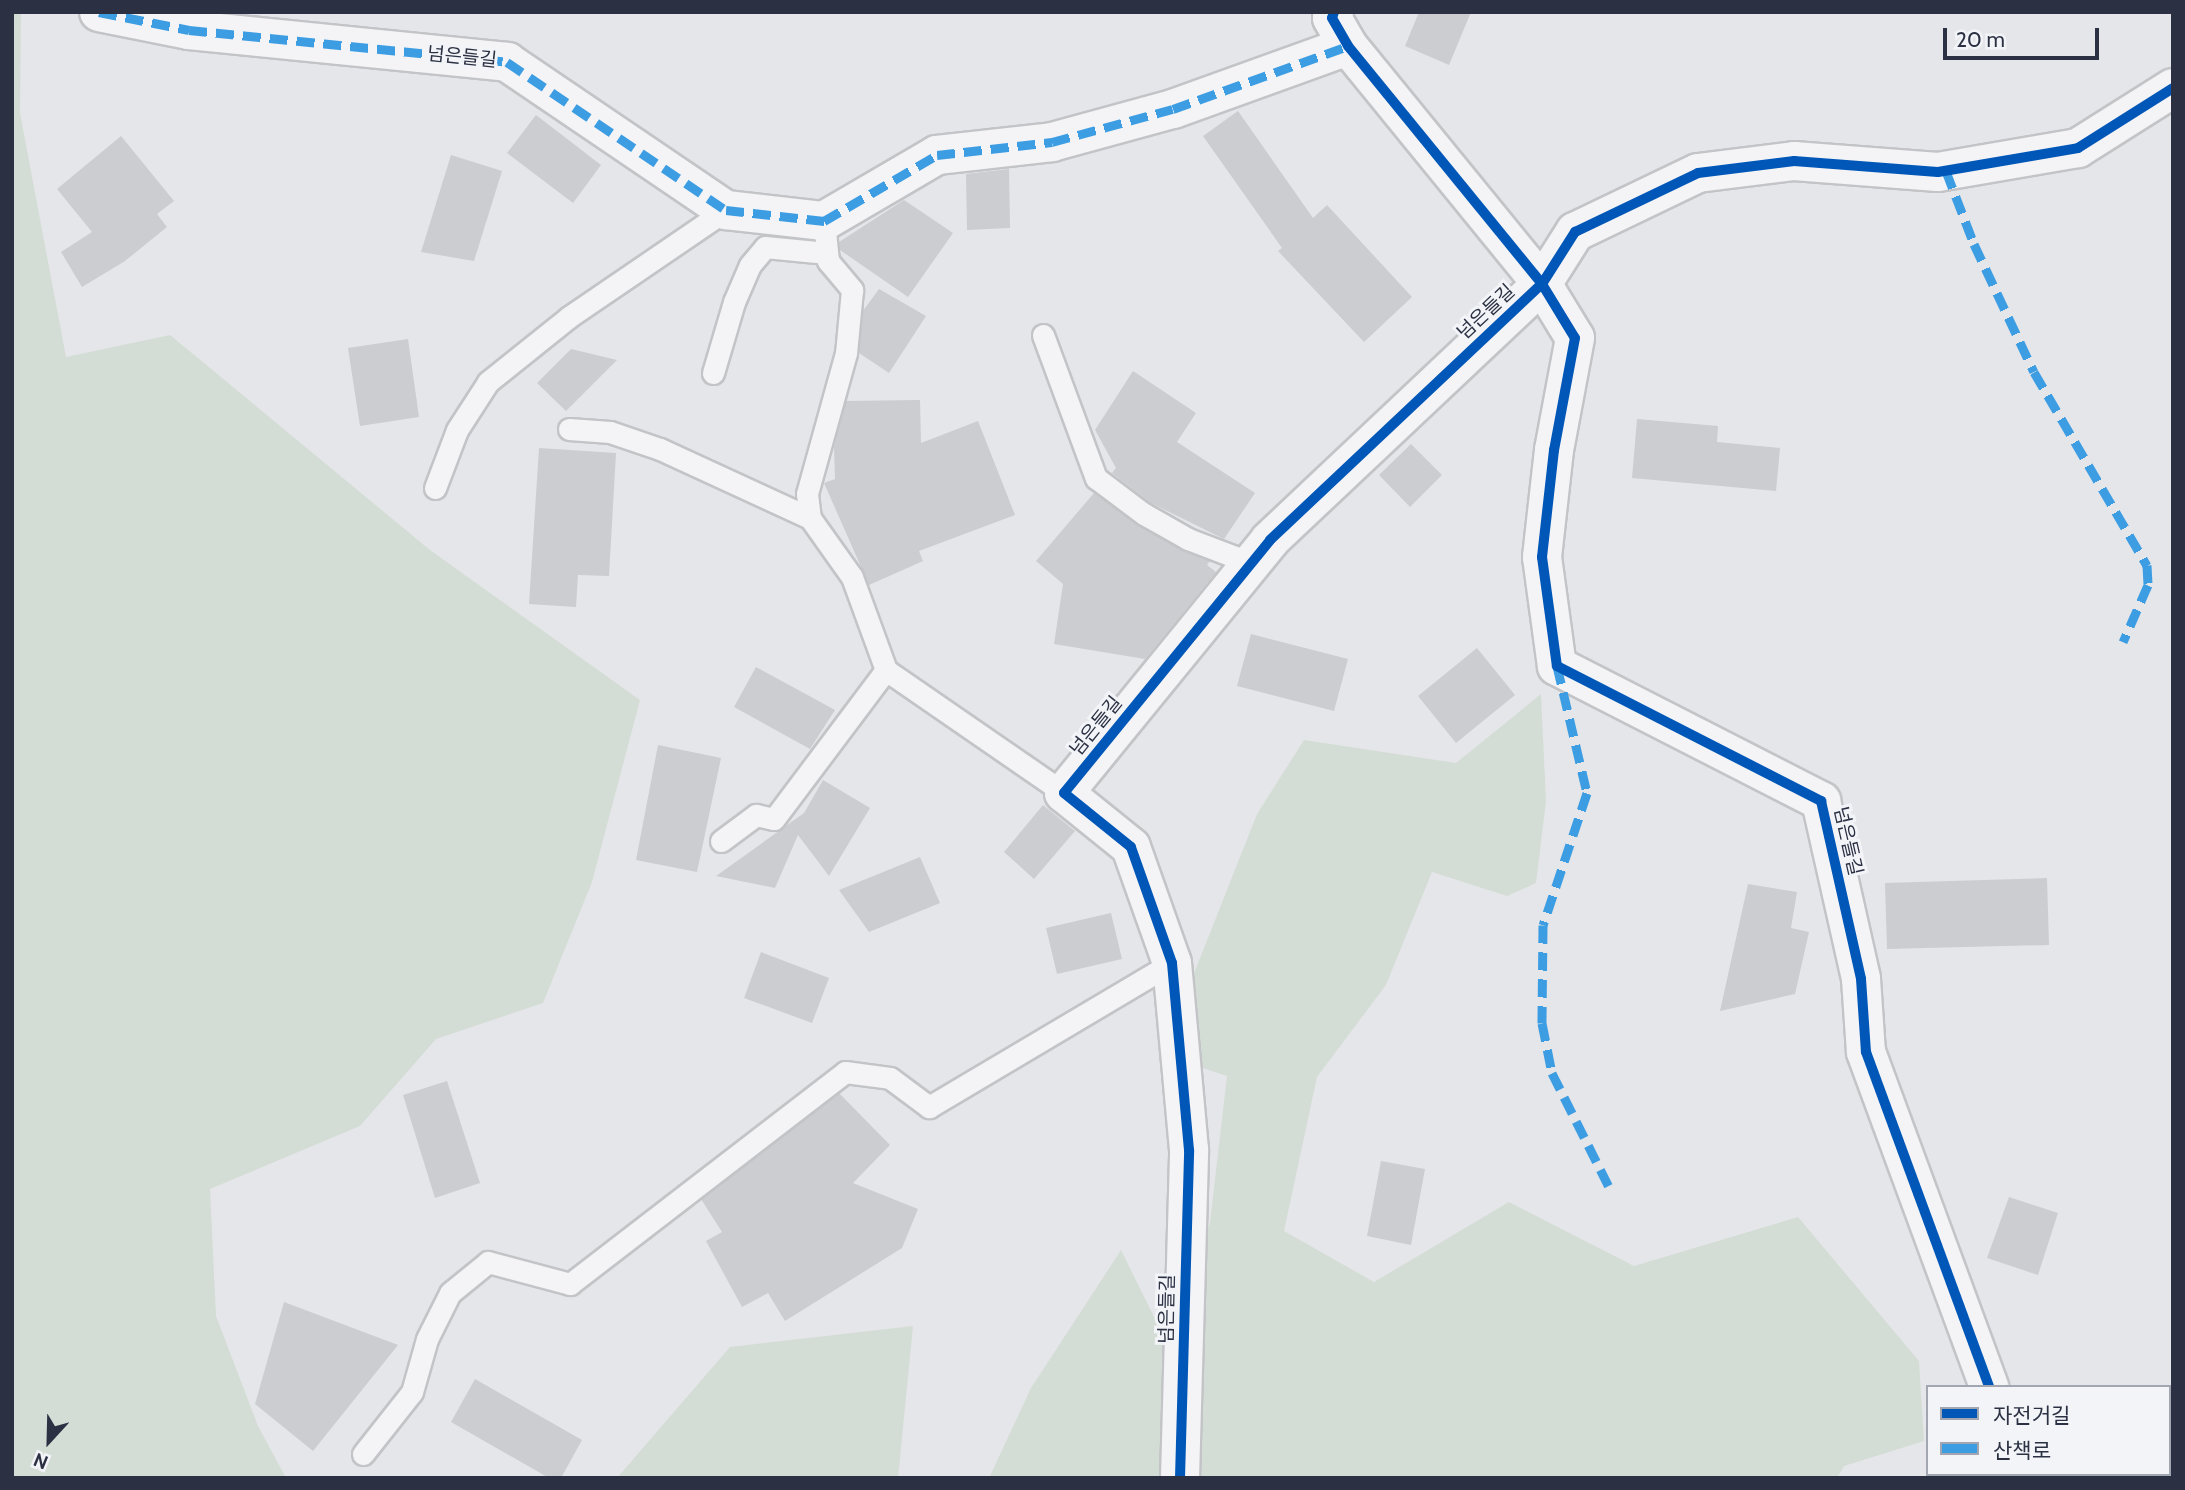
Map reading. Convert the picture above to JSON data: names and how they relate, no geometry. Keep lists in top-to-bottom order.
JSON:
{
  "streets": {
    "street": ["넘은들길"]
  },
  "legend": ["자전거길", "산책로"],
  "scale_bar": "20 m",
  "north": "bottom"
}
